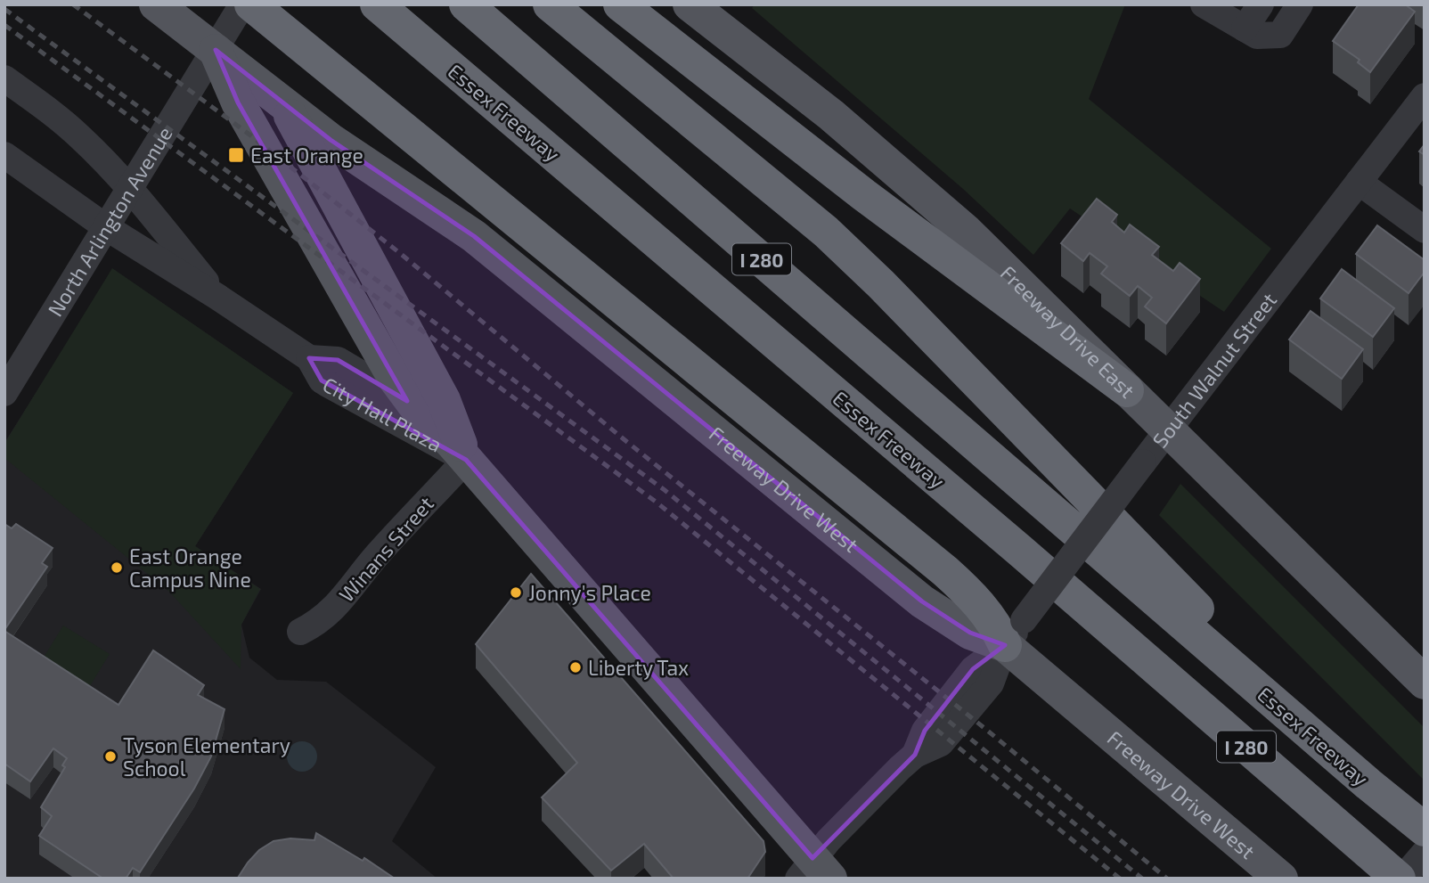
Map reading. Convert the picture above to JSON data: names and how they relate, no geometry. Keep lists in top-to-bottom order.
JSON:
{
  "streets": {
    "highway": ["Essex Freeway", "I 280"],
    "main road": ["Freeway Drive East", "Freeway Drive West"],
    "street": [
      "North Arlington Avenue",
      "South Walnut Street",
      "City Hall Plaza",
      "Winans Street"
    ]
  },
  "crossings": [
    ["North Arlington Avenue", "City Hall Plaza"],
    ["North Arlington Avenue", "Freeway Drive West"],
    ["Freeway Drive East", "South Walnut Street"],
    ["South Walnut Street", "Freeway Drive West"],
    ["City Hall Plaza", "Winans Street"]
  ],
  "places": {
    "transit": ["East Orange"],
    "other": [
      "East Orange Campus Nine",
      "Jonny's Place",
      "Liberty Tax",
      "Tyson Elementary School"
    ]
  }
}
